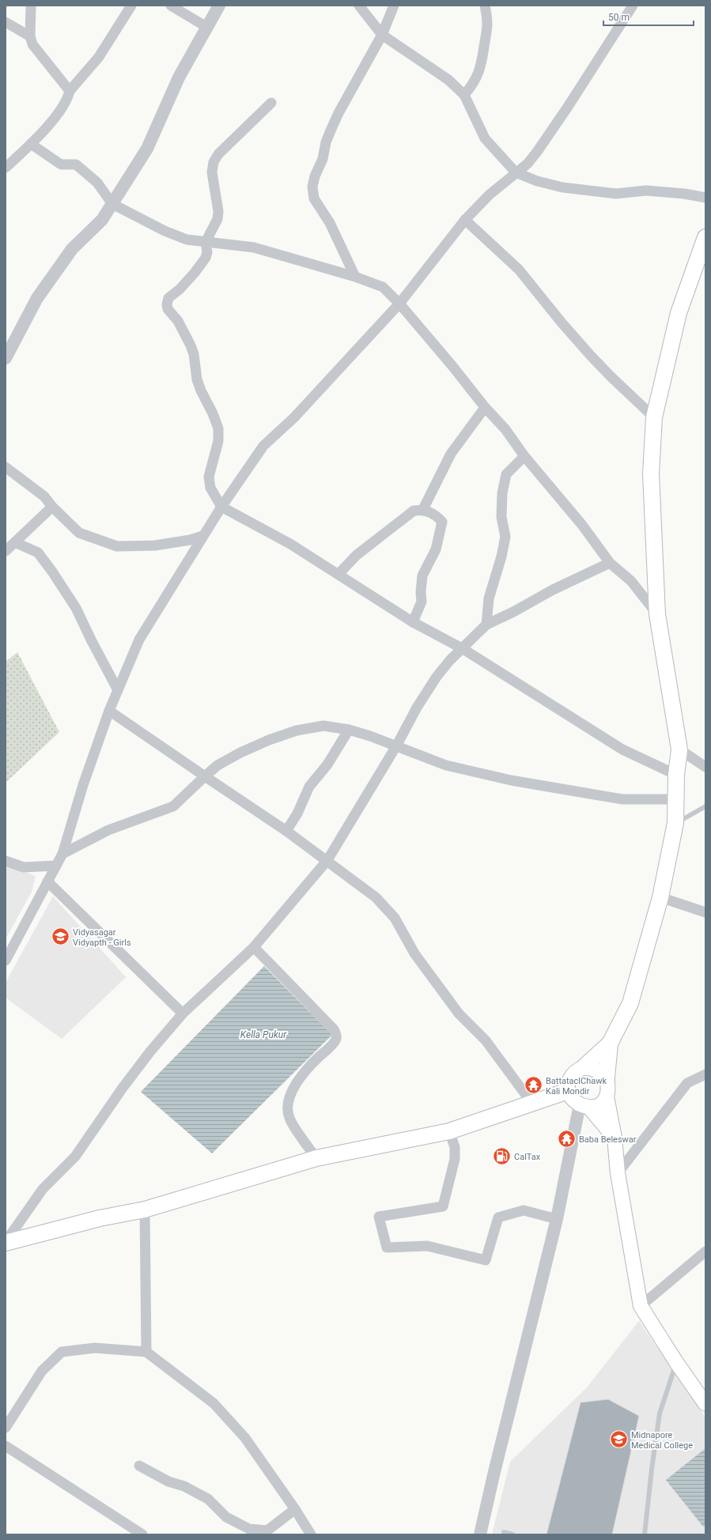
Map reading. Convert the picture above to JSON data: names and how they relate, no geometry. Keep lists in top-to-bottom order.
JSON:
{
  "water": ["Kella Pukur"],
  "places": {
    "school or university": ["Vidyasagar Vidyapth - Girls", "Midnapore Medical College"],
    "temple": ["BattataclChawk Kali Mondir", "Baba Beleswar"],
    "fuel station": ["CalTax"]
  },
  "scale_bar": "50 m"
}
